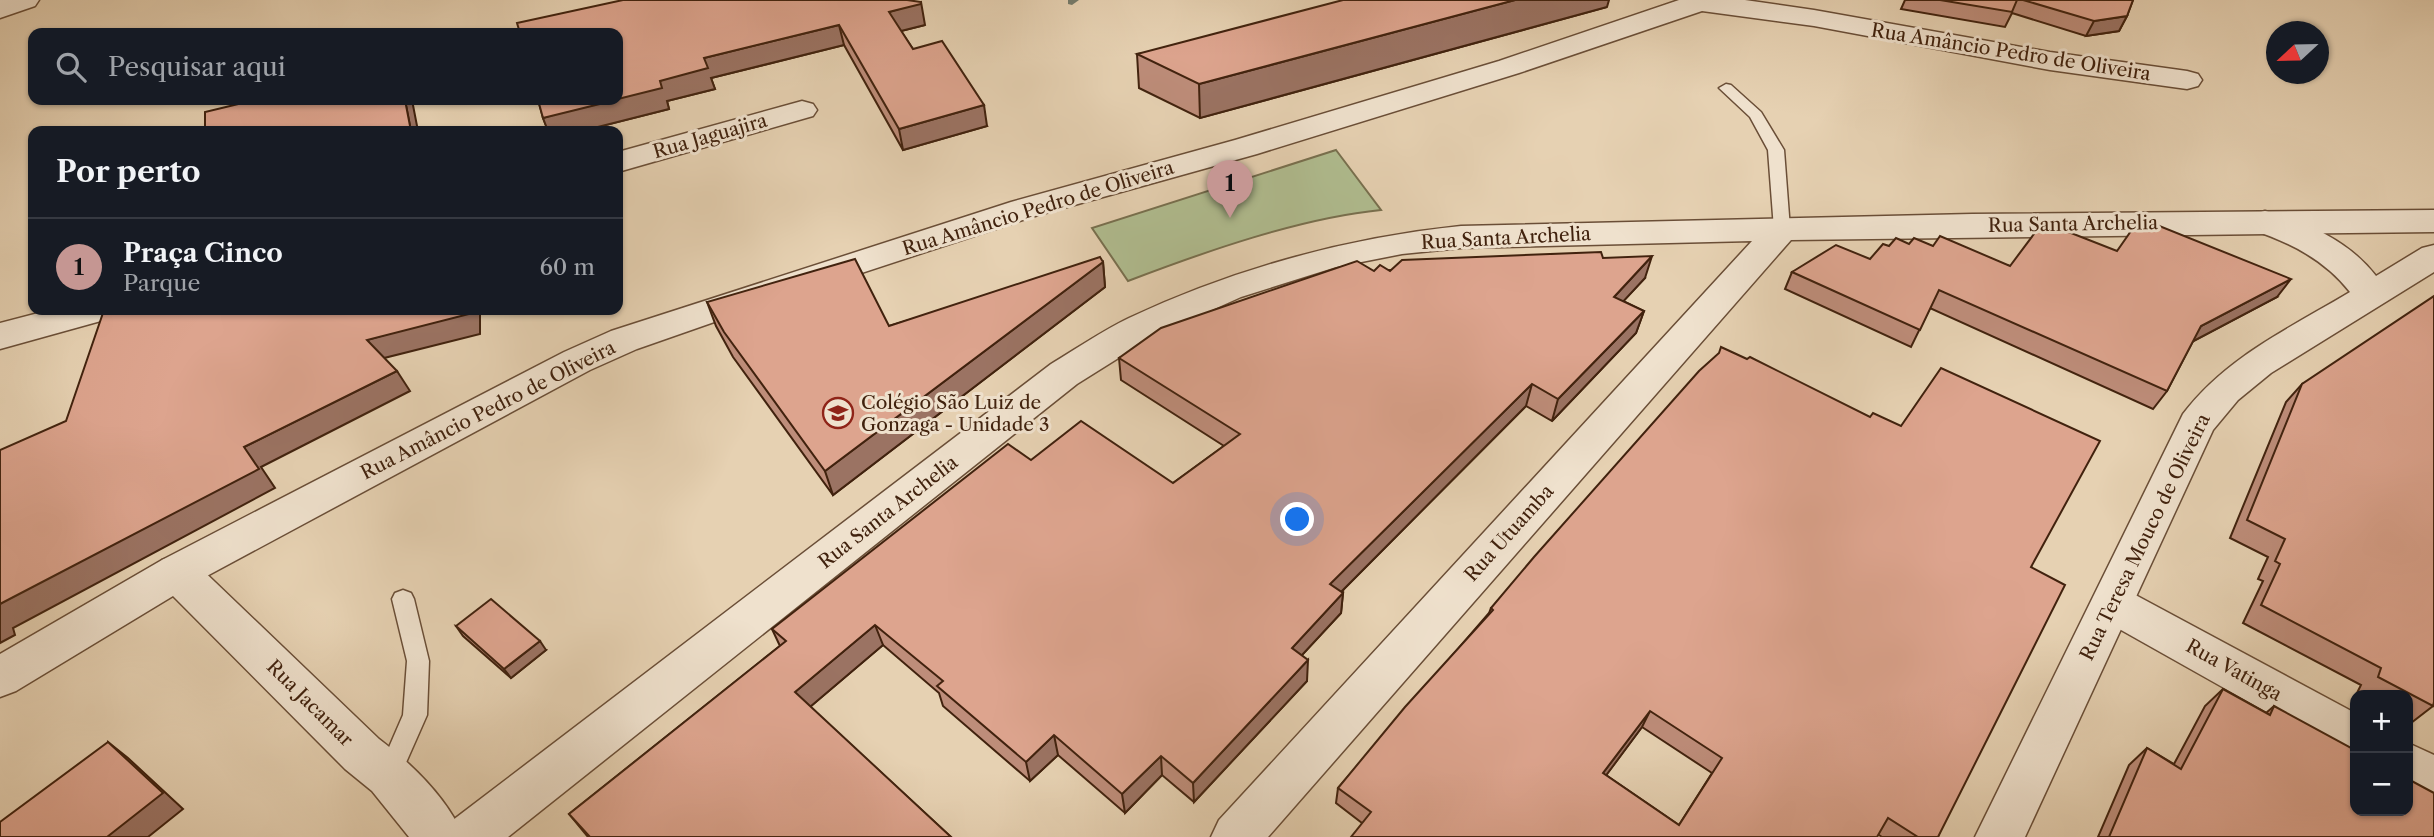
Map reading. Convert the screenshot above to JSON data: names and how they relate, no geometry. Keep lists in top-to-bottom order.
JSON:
{
  "streets": {
    "street": [
      "Rua Amâncio Pedro de Oliveira",
      "Rua Jaguajira",
      "Rua Santa Archelia",
      "Rua Utuamba",
      "Rua Teresa Mouco de Oliveira",
      "Rua Vatinga",
      "Rua Jacamar"
    ]
  },
  "crossings": [
    ["Rua Amâncio Pedro de Oliveira", "Rua Jacamar"],
    ["Rua Santa Archelia", "Rua Utuamba"],
    ["Rua Teresa Mouco de Oliveira", "Rua Vatinga"]
  ],
  "places": {
    "school or university": ["Colégio São Luiz de Gonzaga - Unidade 3"]
  },
  "north": "left",
  "page": {
    "search": "Pesquisar aqui",
    "heading": "Por perto",
    "pins": "1",
    "list": [
      {
        "mark": "1",
        "name": "Praça Cinco",
        "note": "Parque",
        "value": "60 m"
      }
    ],
    "map_buttons": ["+", "−"]
  }
}
